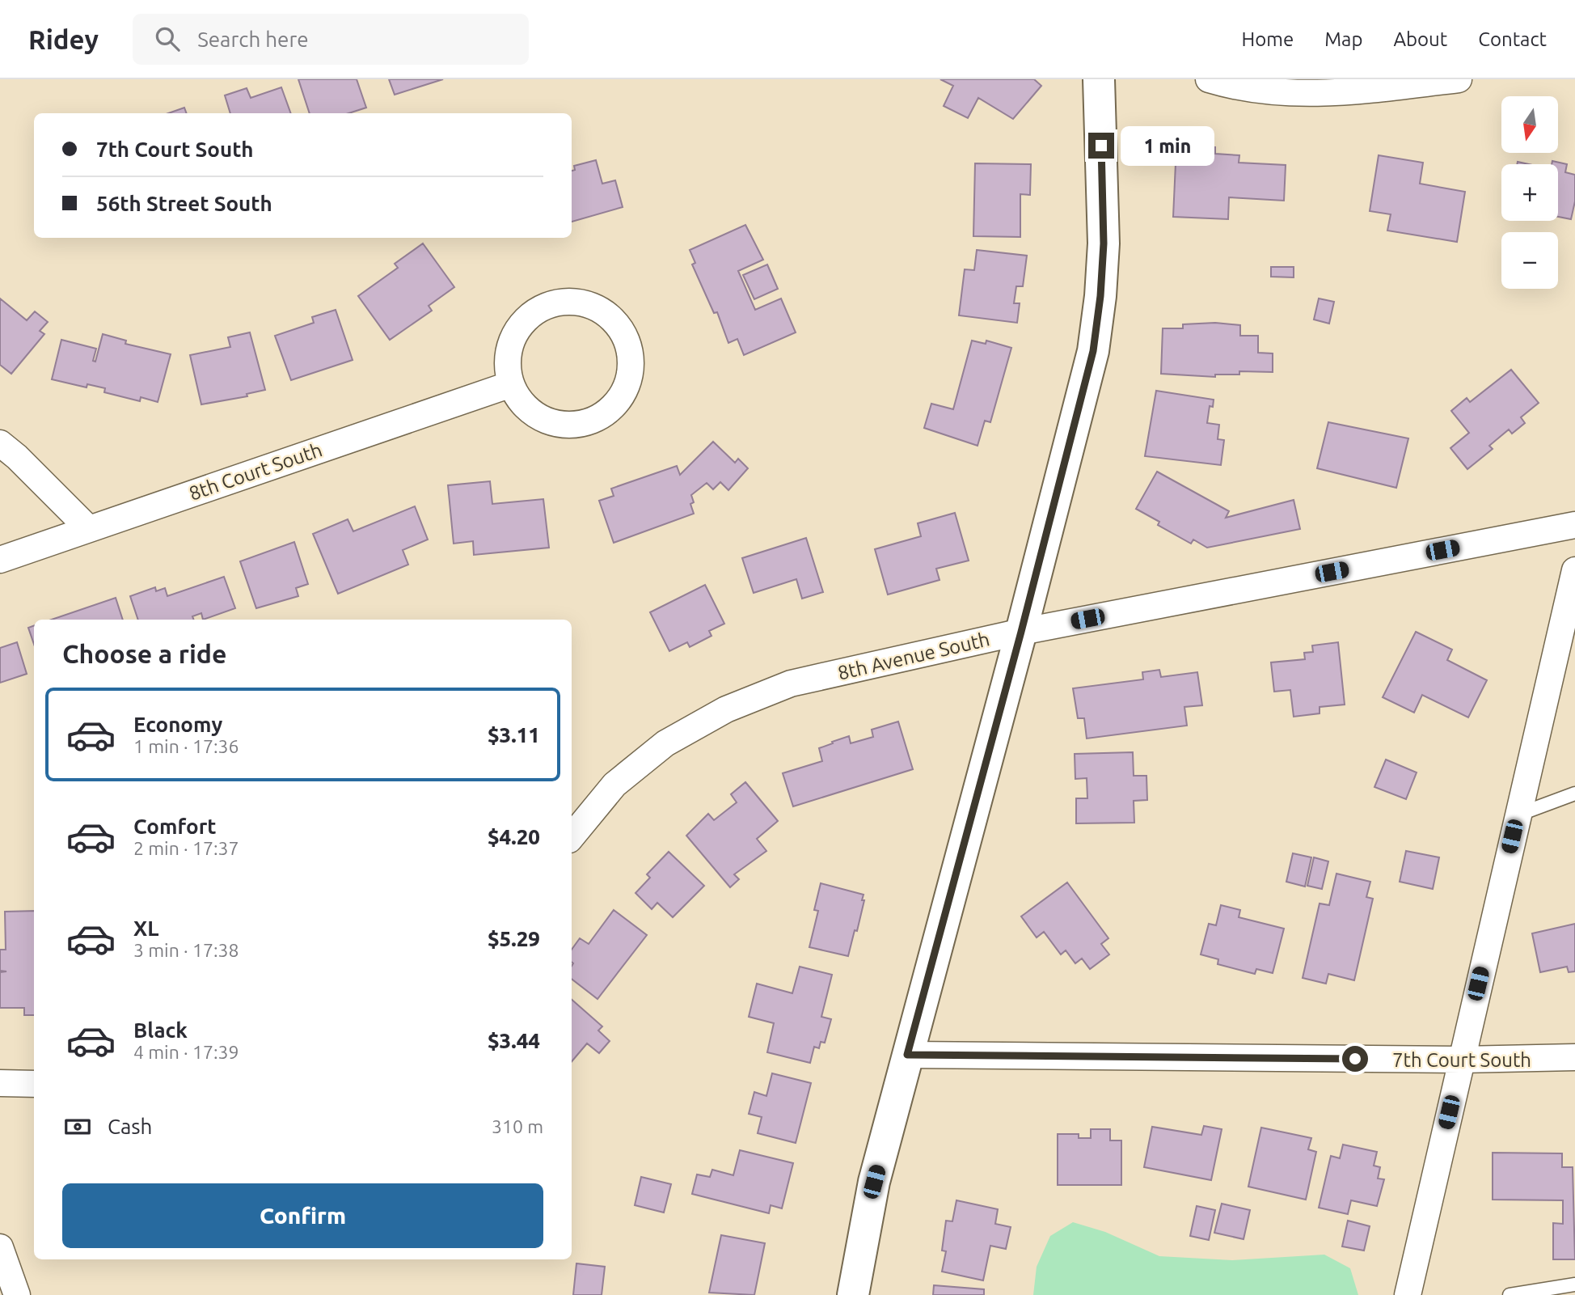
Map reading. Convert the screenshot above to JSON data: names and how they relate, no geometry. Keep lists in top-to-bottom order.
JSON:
{
  "streets": {
    "street": ["8th Court South", "8th Avenue South", "7th Court South"]
  },
  "north": "bottom",
  "page": {
    "header": "Ridey",
    "search": "Search here",
    "nav": [
      "Home",
      "Map",
      "About",
      "Contact"
    ],
    "map_buttons": ["+", "−"],
    "banner": ["7th Court South", "56th Street South"],
    "bubble": "1 min",
    "heading": "Choose a ride",
    "list": [
      {
        "name": "Economy",
        "note": "1 min · 17:36",
        "value": "$3.11"
      },
      {
        "name": "Comfort",
        "note": "2 min · 17:37",
        "value": "$4.20"
      },
      {
        "name": "XL",
        "note": "3 min · 17:38",
        "value": "$5.29"
      },
      {
        "name": "Black",
        "note": "4 min · 17:39",
        "value": "$3.44"
      }
    ],
    "pay": ["Cash", "310 m"],
    "buttons": "Confirm"
  }
}
